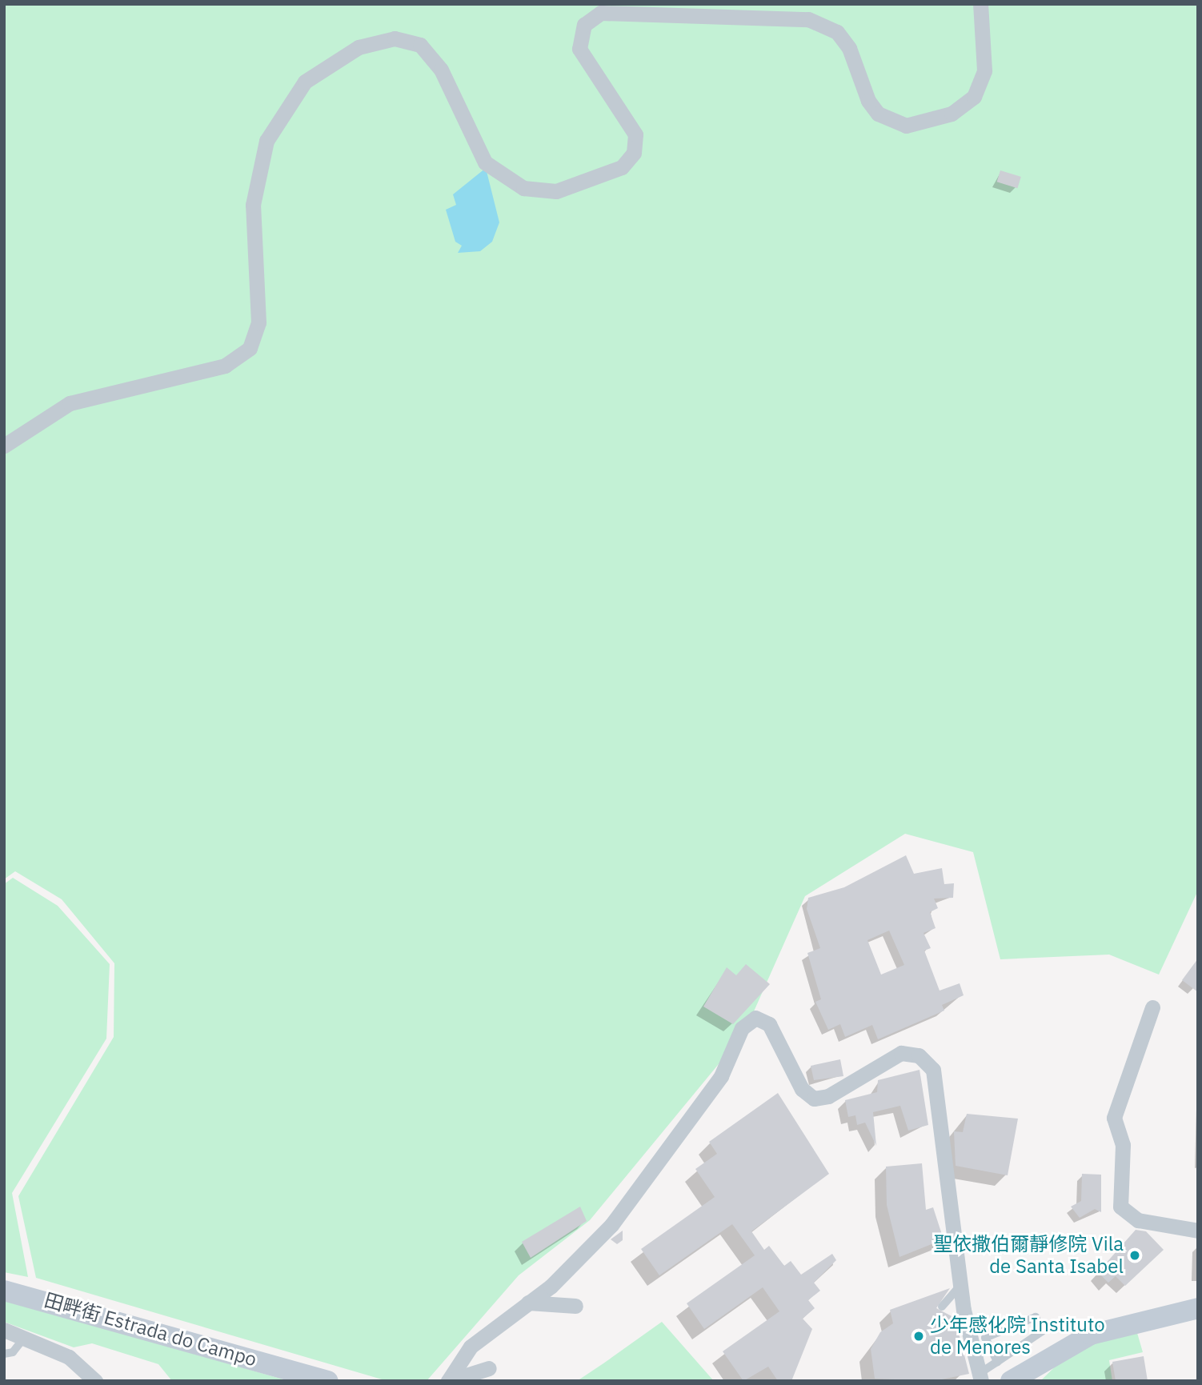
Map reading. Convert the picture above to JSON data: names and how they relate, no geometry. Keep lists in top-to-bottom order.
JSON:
{
  "streets": {
    "main road": ["田畔街 Estrada do Campo"]
  },
  "places": ["聖依撒伯爾靜修院 Vila de Santa Isabel", "少年感化院 Instituto de Menores"]
}
